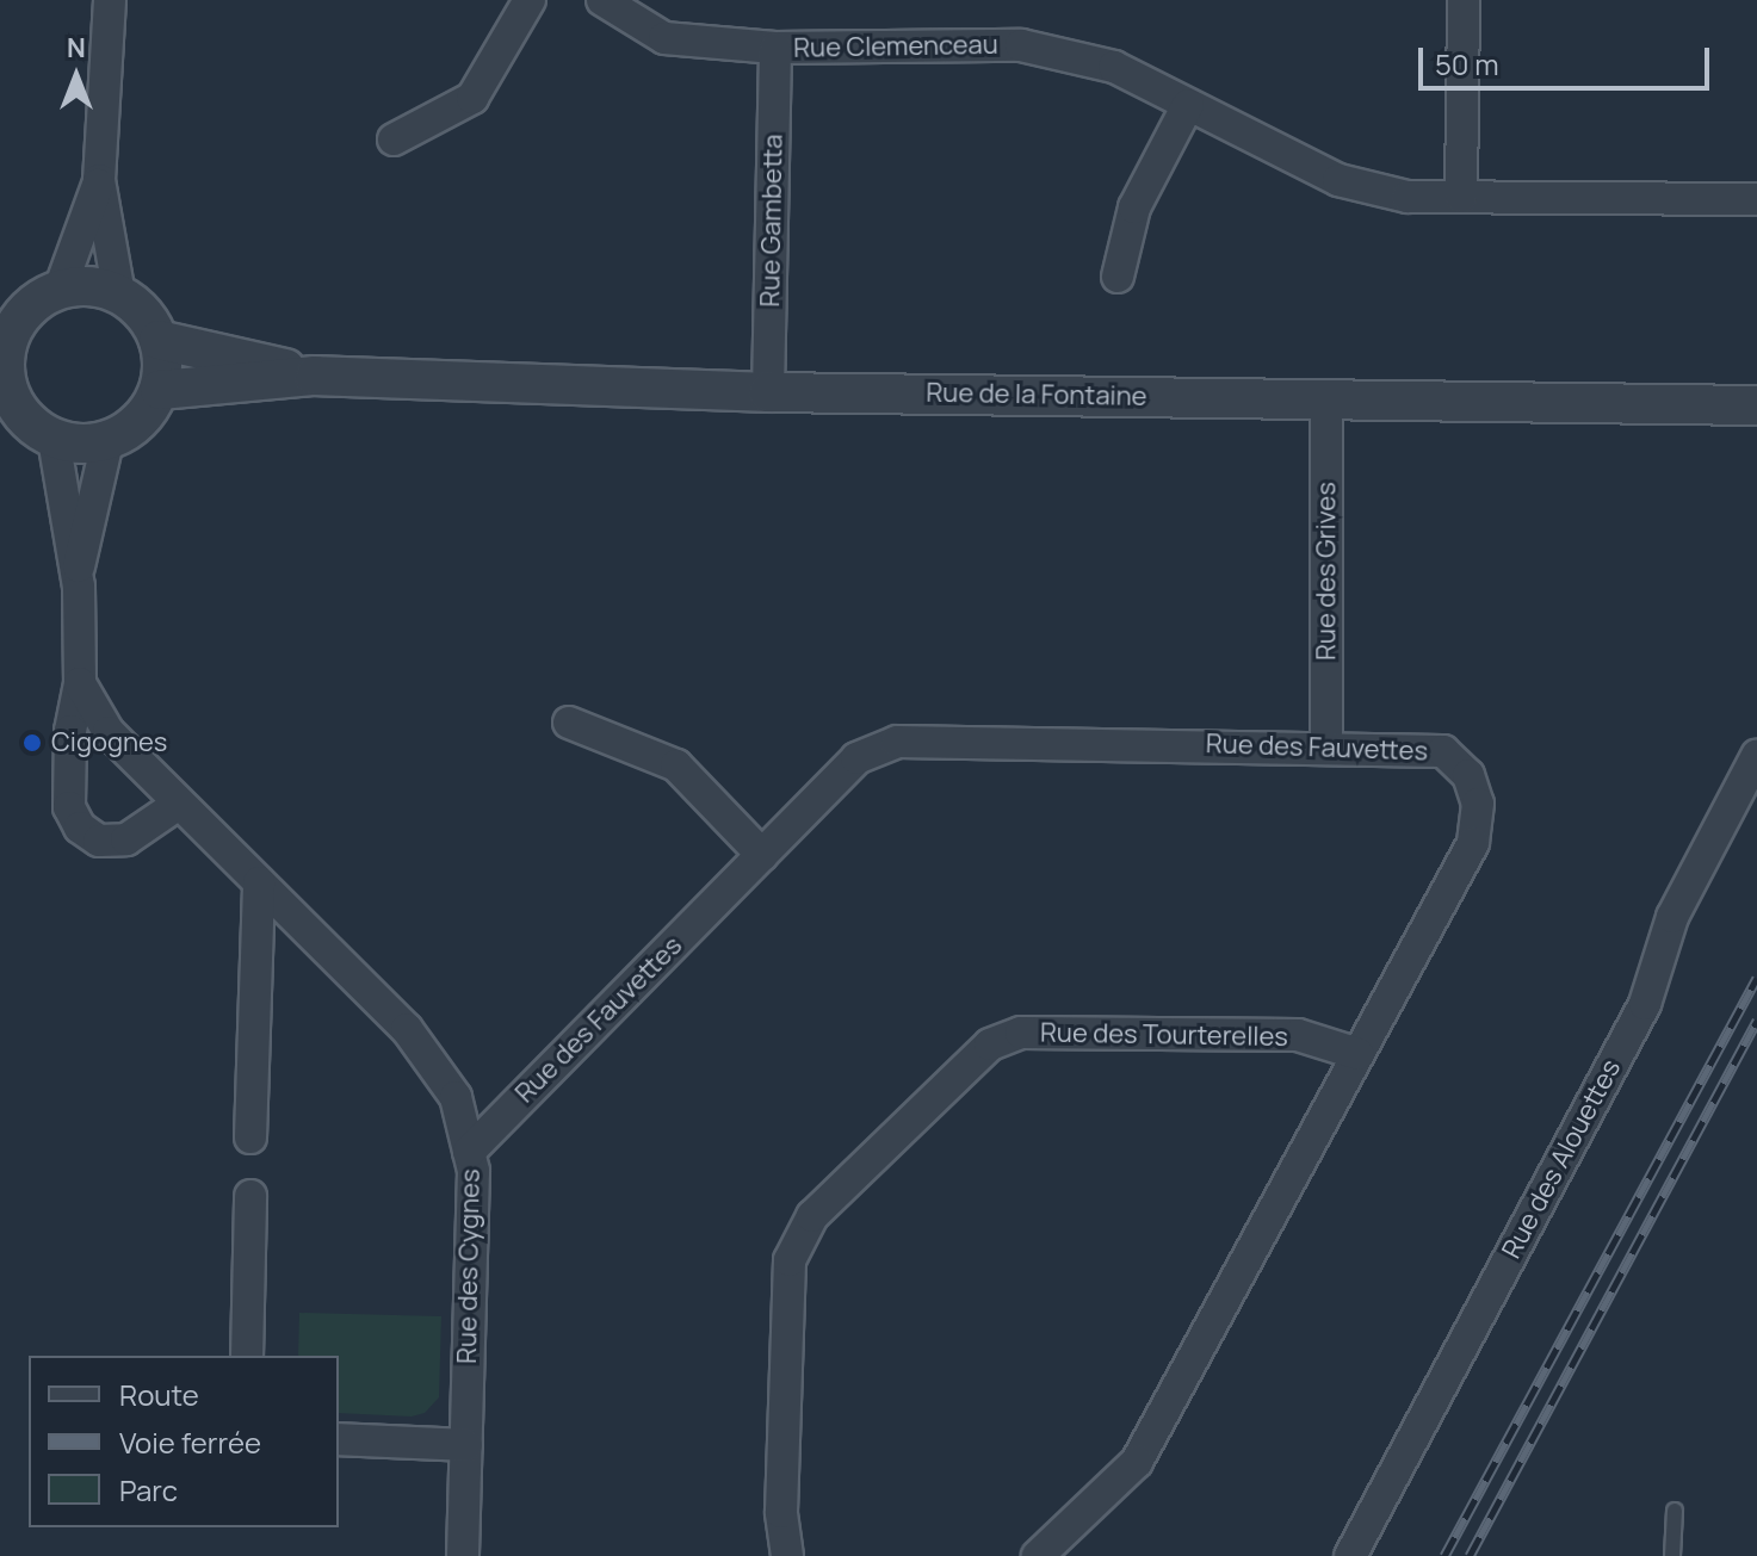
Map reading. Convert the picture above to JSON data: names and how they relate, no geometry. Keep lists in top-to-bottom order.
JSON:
{
  "streets": {
    "street": [
      "Rue Clemenceau",
      "Rue Gambetta",
      "Rue de la Fontaine",
      "Rue des Grives",
      "Rue des Fauvettes",
      "Rue des Tourterelles",
      "Rue des Alouettes",
      "Rue des Cygnes"
    ]
  },
  "crossings": [
    ["Rue Clemenceau", "Rue Gambetta"],
    ["Rue Gambetta", "Rue de la Fontaine"],
    ["Rue de la Fontaine", "Rue des Grives"],
    ["Rue des Grives", "Rue des Fauvettes"],
    ["Rue des Fauvettes", "Rue des Tourterelles"],
    ["Rue des Fauvettes", "Rue des Cygnes"]
  ],
  "places": ["Cigognes"],
  "legend": ["Route", "Voie ferrée", "Parc"],
  "scale_bar": "50 m",
  "north": "top"
}
